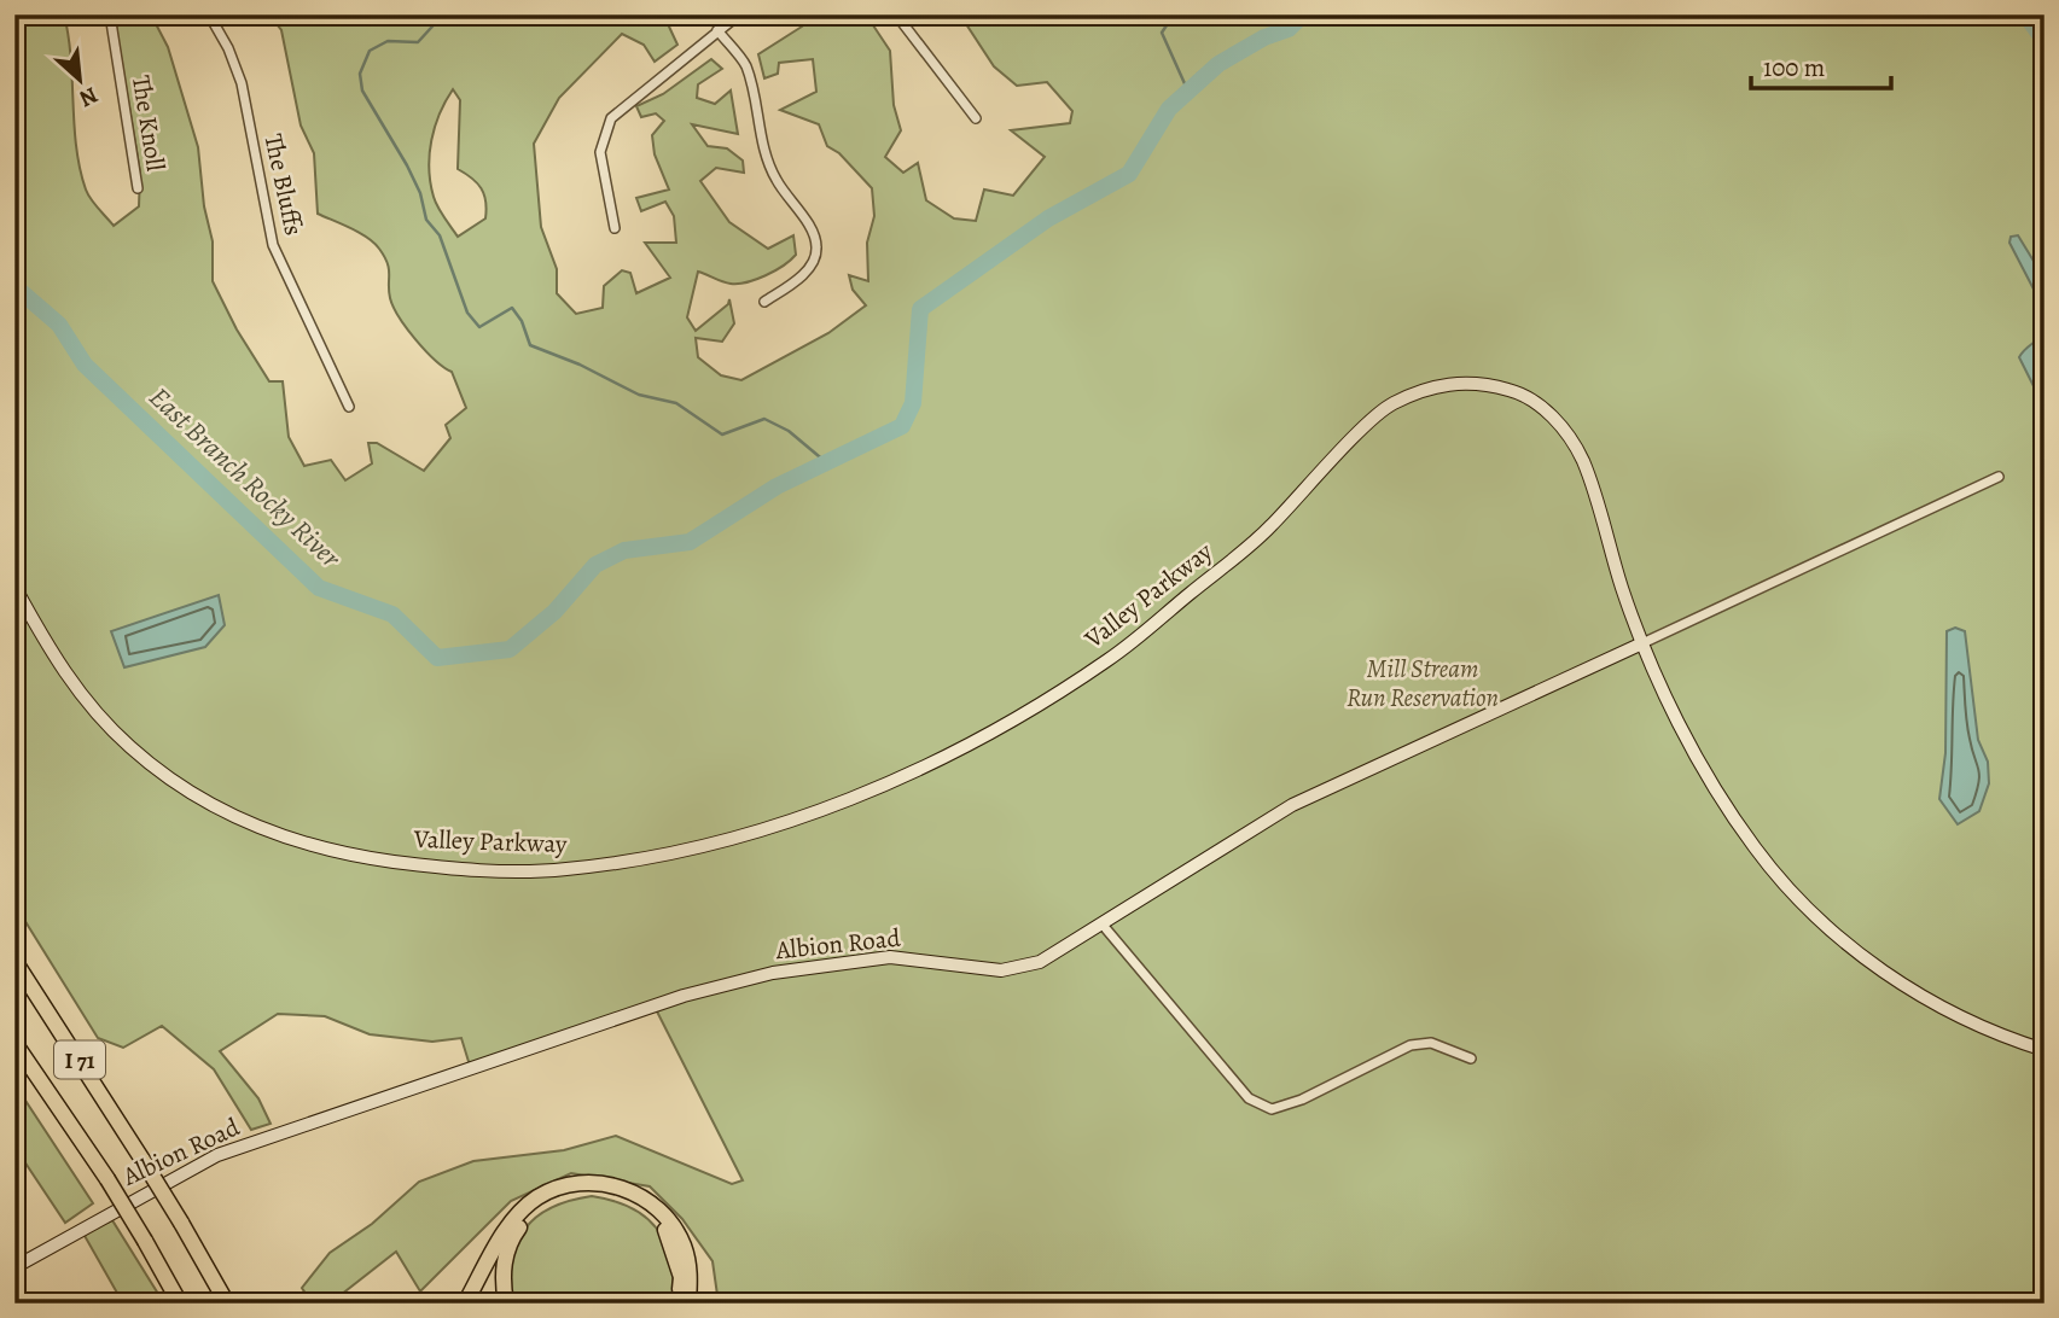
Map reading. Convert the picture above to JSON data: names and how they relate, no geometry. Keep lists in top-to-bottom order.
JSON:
{
  "streets": {
    "highway": ["I 71"],
    "street": [
      "The Knoll",
      "The Bluffs",
      "Valley Parkway",
      "Albion Road"
    ]
  },
  "crossings": [
    ["Valley Parkway", "Albion Road"]
  ],
  "water": ["East Branch Rocky River"],
  "parks": ["Mill Stream Run Reservation"],
  "scale_bar": "100 m",
  "north": "bottom right"
}
